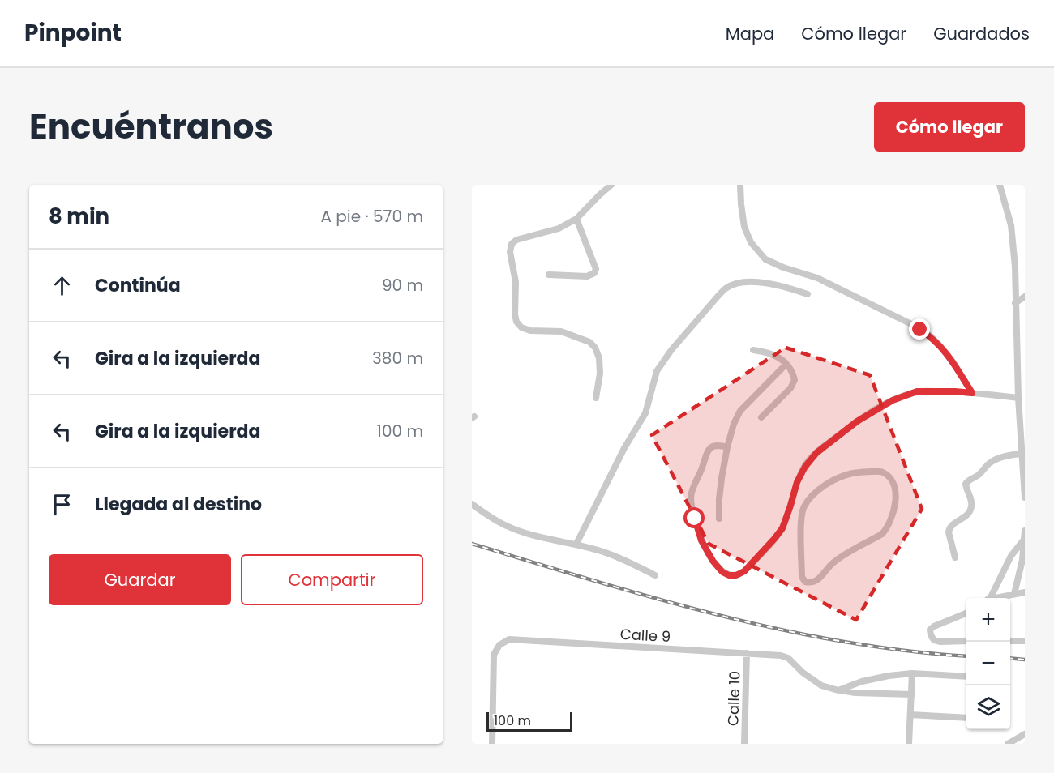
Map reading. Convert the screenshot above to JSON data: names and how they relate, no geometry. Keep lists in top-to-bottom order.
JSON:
{
  "streets": {
    "street": ["Calle 9", "Calle 10"]
  },
  "crossings": [
    ["Calle 9", "Calle 10"]
  ],
  "scale_bar": "100 m",
  "page": {
    "header": "Pinpoint",
    "nav": ["Mapa", "Cómo llegar", "Guardados"],
    "title": "Encuéntranos",
    "buttons": [
      "Cómo llegar",
      ["Guardar", "Compartir"]
    ],
    "heading": ["8 min", "A pie · 570 m"],
    "list": [
      ["Continúa", "90 m"],
      ["Gira a la izquierda", "380 m"],
      ["Gira a la izquierda", "100 m"],
      "Llegada al destino"
    ],
    "map_buttons": ["+", "−"],
    "scale": "100 m"
  }
}
